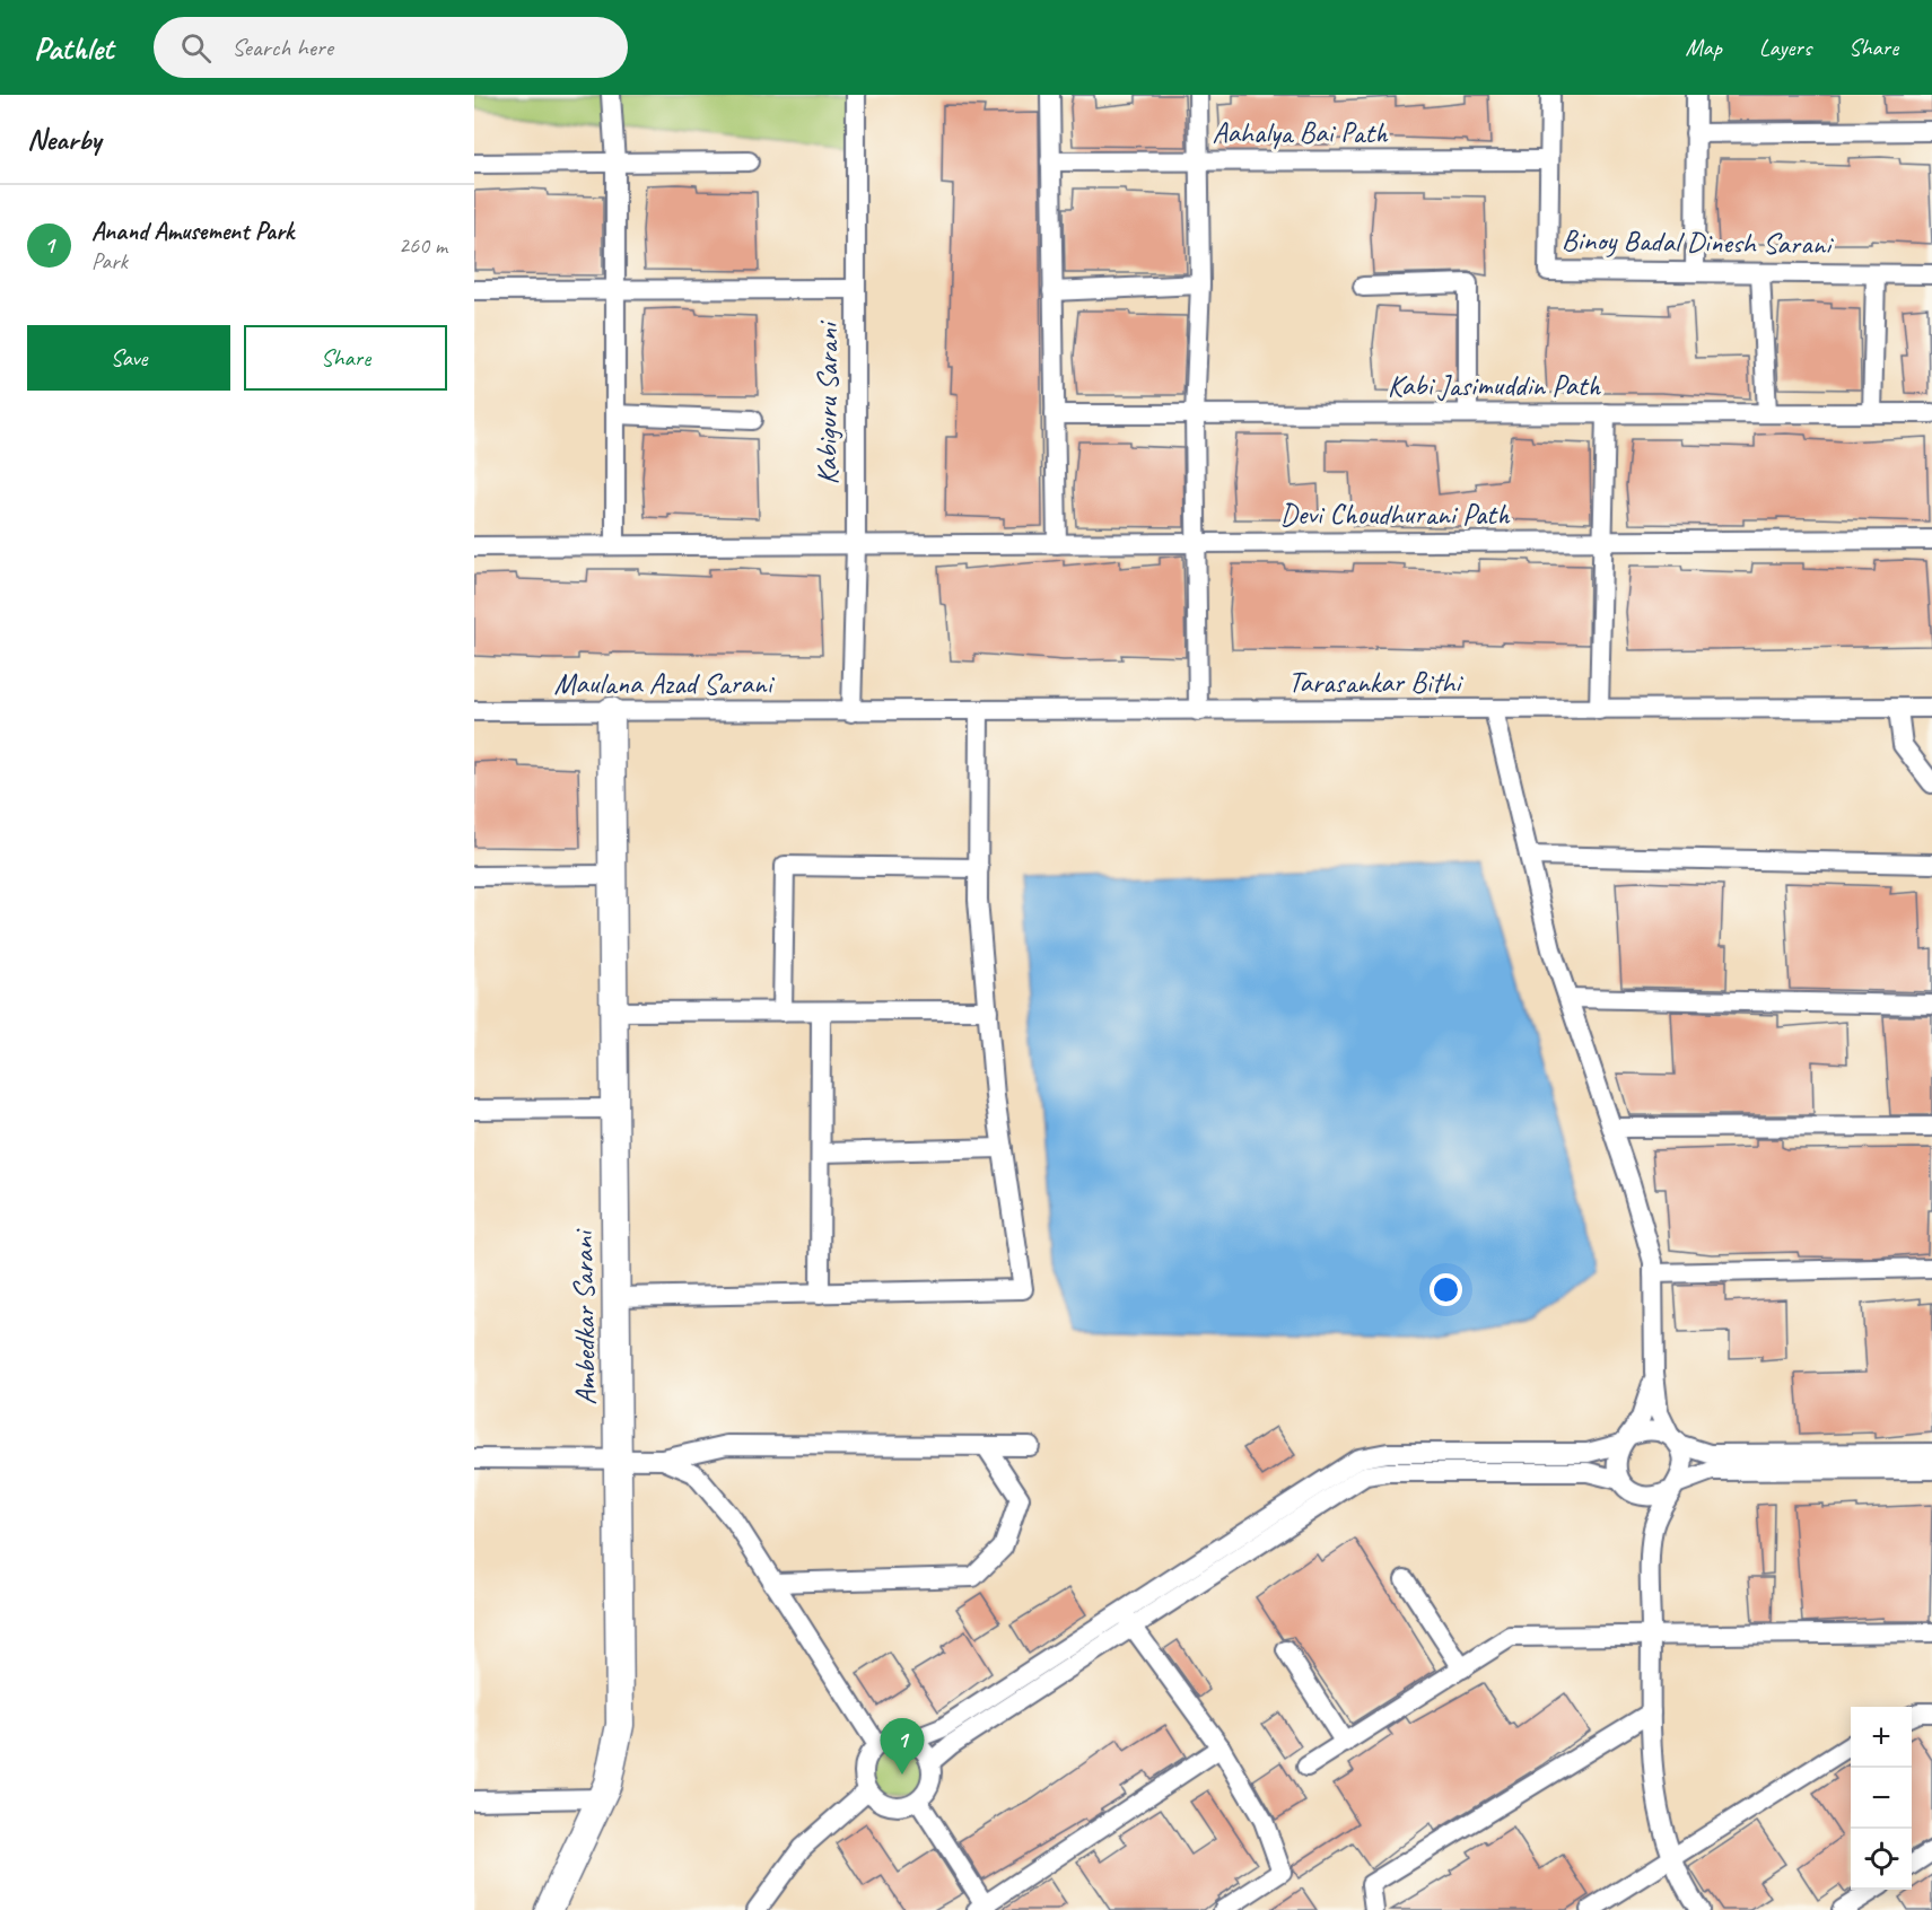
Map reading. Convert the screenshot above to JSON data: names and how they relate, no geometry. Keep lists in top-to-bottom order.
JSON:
{
  "streets": {
    "street": [
      "Aahalya Bai Path",
      "Binoy Badal Dinesh Sarani",
      "Kabi Jasimuddin Path",
      "Kabiguru Sarani",
      "Devi Choudhurani Path",
      "Tarasankar Bithi",
      "Maulana Azad Sarani",
      "Ambedkar Sarani"
    ]
  },
  "crossings": [
    ["Aahalya Bai Path", "Binoy Badal Dinesh Sarani"],
    ["Kabiguru Sarani", "Devi Choudhurani Path"],
    ["Kabiguru Sarani", "Tarasankar Bithi"],
    ["Kabiguru Sarani", "Maulana Azad Sarani"],
    ["Tarasankar Bithi", "Maulana Azad Sarani"],
    ["Maulana Azad Sarani", "Ambedkar Sarani"]
  ],
  "page": {
    "header": "Pathlet",
    "search": "Search here",
    "nav": ["Map", "Layers", "Share"],
    "heading": "Nearby",
    "list": [
      {
        "mark": "1",
        "name": "Anand Amusement Park",
        "note": "Park",
        "value": "260 m"
      }
    ],
    "buttons": ["Save", "Share"],
    "map_buttons": ["+", "−"],
    "pins": "1"
  }
}
